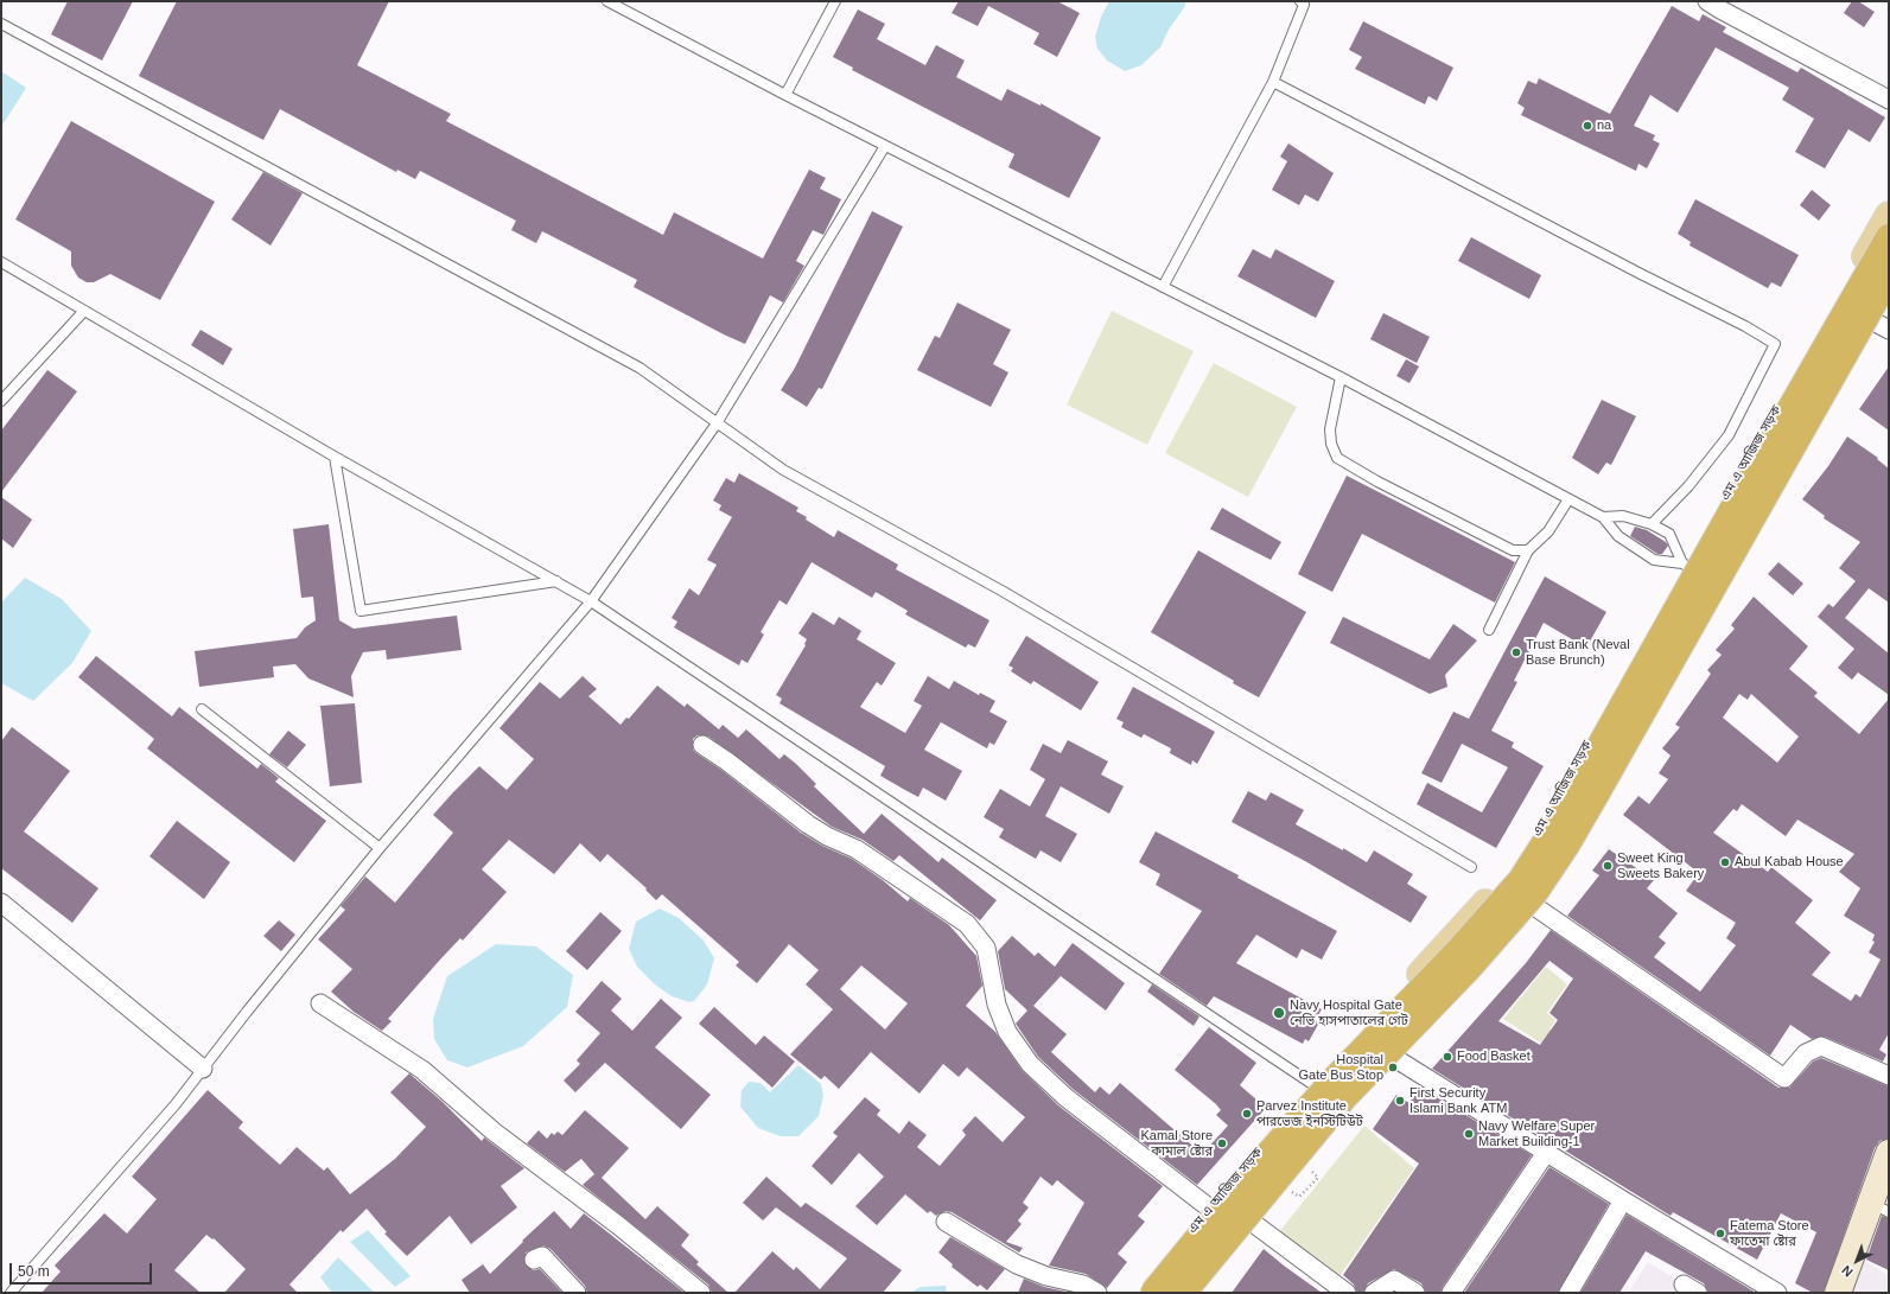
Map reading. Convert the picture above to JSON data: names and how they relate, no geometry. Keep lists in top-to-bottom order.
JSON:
{
  "streets": {
    "main road": ["এম এ আজিজ সড়ক"]
  },
  "places": [
    "na",
    "Trust Bank (Neval Base Brunch)",
    "Abul Kabab House",
    "Sweet King Sweets Bakery",
    "Navy Hospital Gate নেভি হাসপাতালের গেট",
    "Food Basket",
    "Hospital Gate Bus Stop",
    "First Security Islami Bank ATM",
    "Parvez Institute পারভেজ ইনস্টিটিউট",
    "Navy Welfare Super Market Building-1",
    "Kamal Store কামাল ষ্টোর",
    "Fatema Store ফাতেমা ষ্টোর"
  ],
  "scale_bar": "50 m",
  "north": "bottom left"
}
